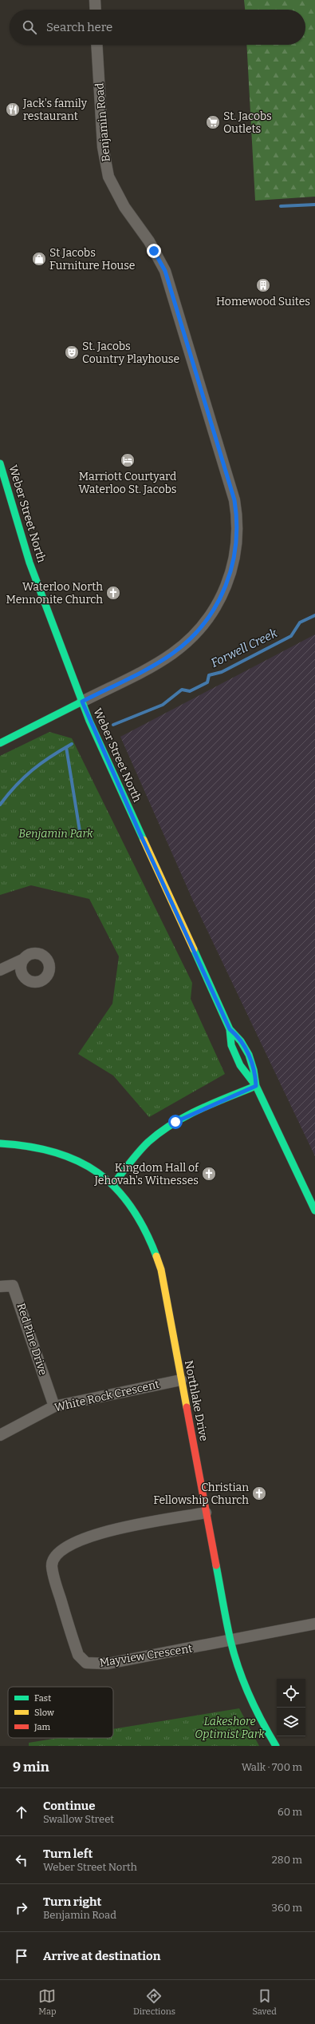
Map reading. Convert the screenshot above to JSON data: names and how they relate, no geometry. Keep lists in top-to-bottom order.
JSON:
{
  "streets": {
    "street": [
      "Benjamin Road",
      "Weber Street North",
      "Red Pine Drive",
      "White Rock Crescent",
      "Northlake Drive",
      "Mayview Crescent"
    ]
  },
  "crossings": [
    ["Benjamin Road", "Weber Street North"],
    ["Red Pine Drive", "White Rock Crescent"],
    ["White Rock Crescent", "Northlake Drive"],
    ["Northlake Drive", "Mayview Crescent"]
  ],
  "water": ["Forwell Creek"],
  "parks": ["Benjamin Park", "Lakeshore Optimist Park"],
  "places": {
    "restaurant": ["Jack's family restaurant"],
    "supermarket": ["St. Jacobs Outlets"],
    "shop": ["St Jacobs Furniture House"],
    "building": ["Homewood Suites"],
    "theatre": ["St. Jacobs Country Playhouse"],
    "hotel": ["Marriott Courtyard Waterloo St. Jacobs"],
    "church": ["Waterloo North Mennonite Church", "Kingdom Hall of Jehovah's Witnesses", "Christian Fellowship Church"]
  },
  "legend": ["Fast", "Slow", "Jam"],
  "page": {
    "search": "Search here",
    "heading": ["9 min", "Walk · 700 m"],
    "list": [
      ["Continue", "Swallow Street", "60 m"],
      ["Turn left", "Weber Street North", "280 m"],
      ["Turn right", "Benjamin Road", "360 m"],
      "Arrive at destination"
    ],
    "nav": ["Map", "Directions", "Saved"]
  }
}
